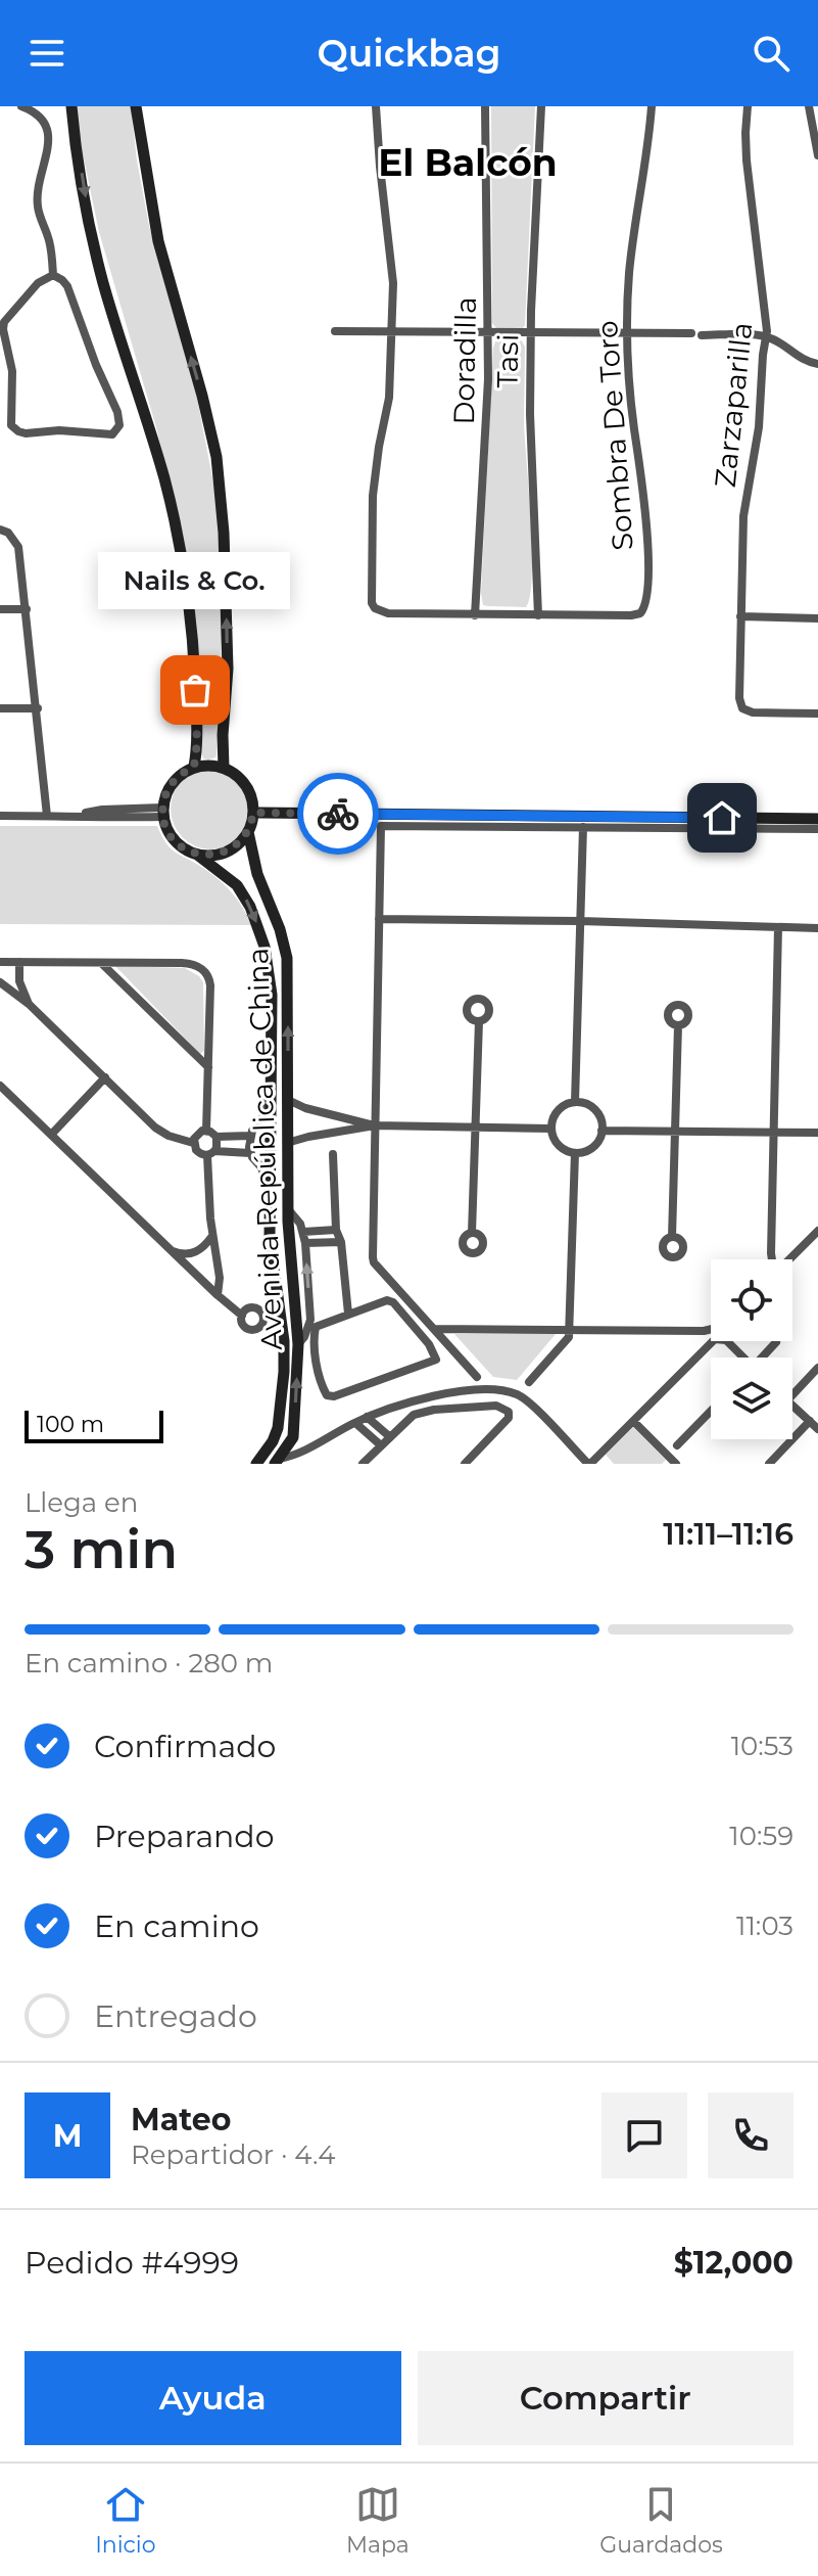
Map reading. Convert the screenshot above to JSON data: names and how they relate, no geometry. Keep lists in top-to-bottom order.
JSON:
{
  "streets": {
    "main road": ["Avenida República de China"],
    "street": [
      "Doradilla",
      "Tasi",
      "Zarzaparilla",
      "Sombra De Toro"
    ]
  },
  "crossings": [
    ["Tasi", "Sombra De Toro"]
  ],
  "districts": ["El Balcón"],
  "places": ["Nails & Co."],
  "scale_bar": "100 m",
  "page": {
    "header": "Quickbag",
    "bubble": "Nails & Co.",
    "scale": "100 m",
    "heading": ["3 min", "Llega en", "11:11–11:16"],
    "panel": [
      "Mateo",
      "Repartidor · 4.4",
      "Pedido #4999",
      "$12,000"
    ],
    "bar": "En camino · 280 m",
    "list": [
      ["Confirmado", "10:53"],
      ["Preparando", "10:59"],
      ["En camino", "11:03"],
      "Entregado"
    ],
    "round": "M",
    "buttons": ["Ayuda", "Compartir"],
    "tabs": ["Inicio", "Mapa", "Guardados"]
  }
}
